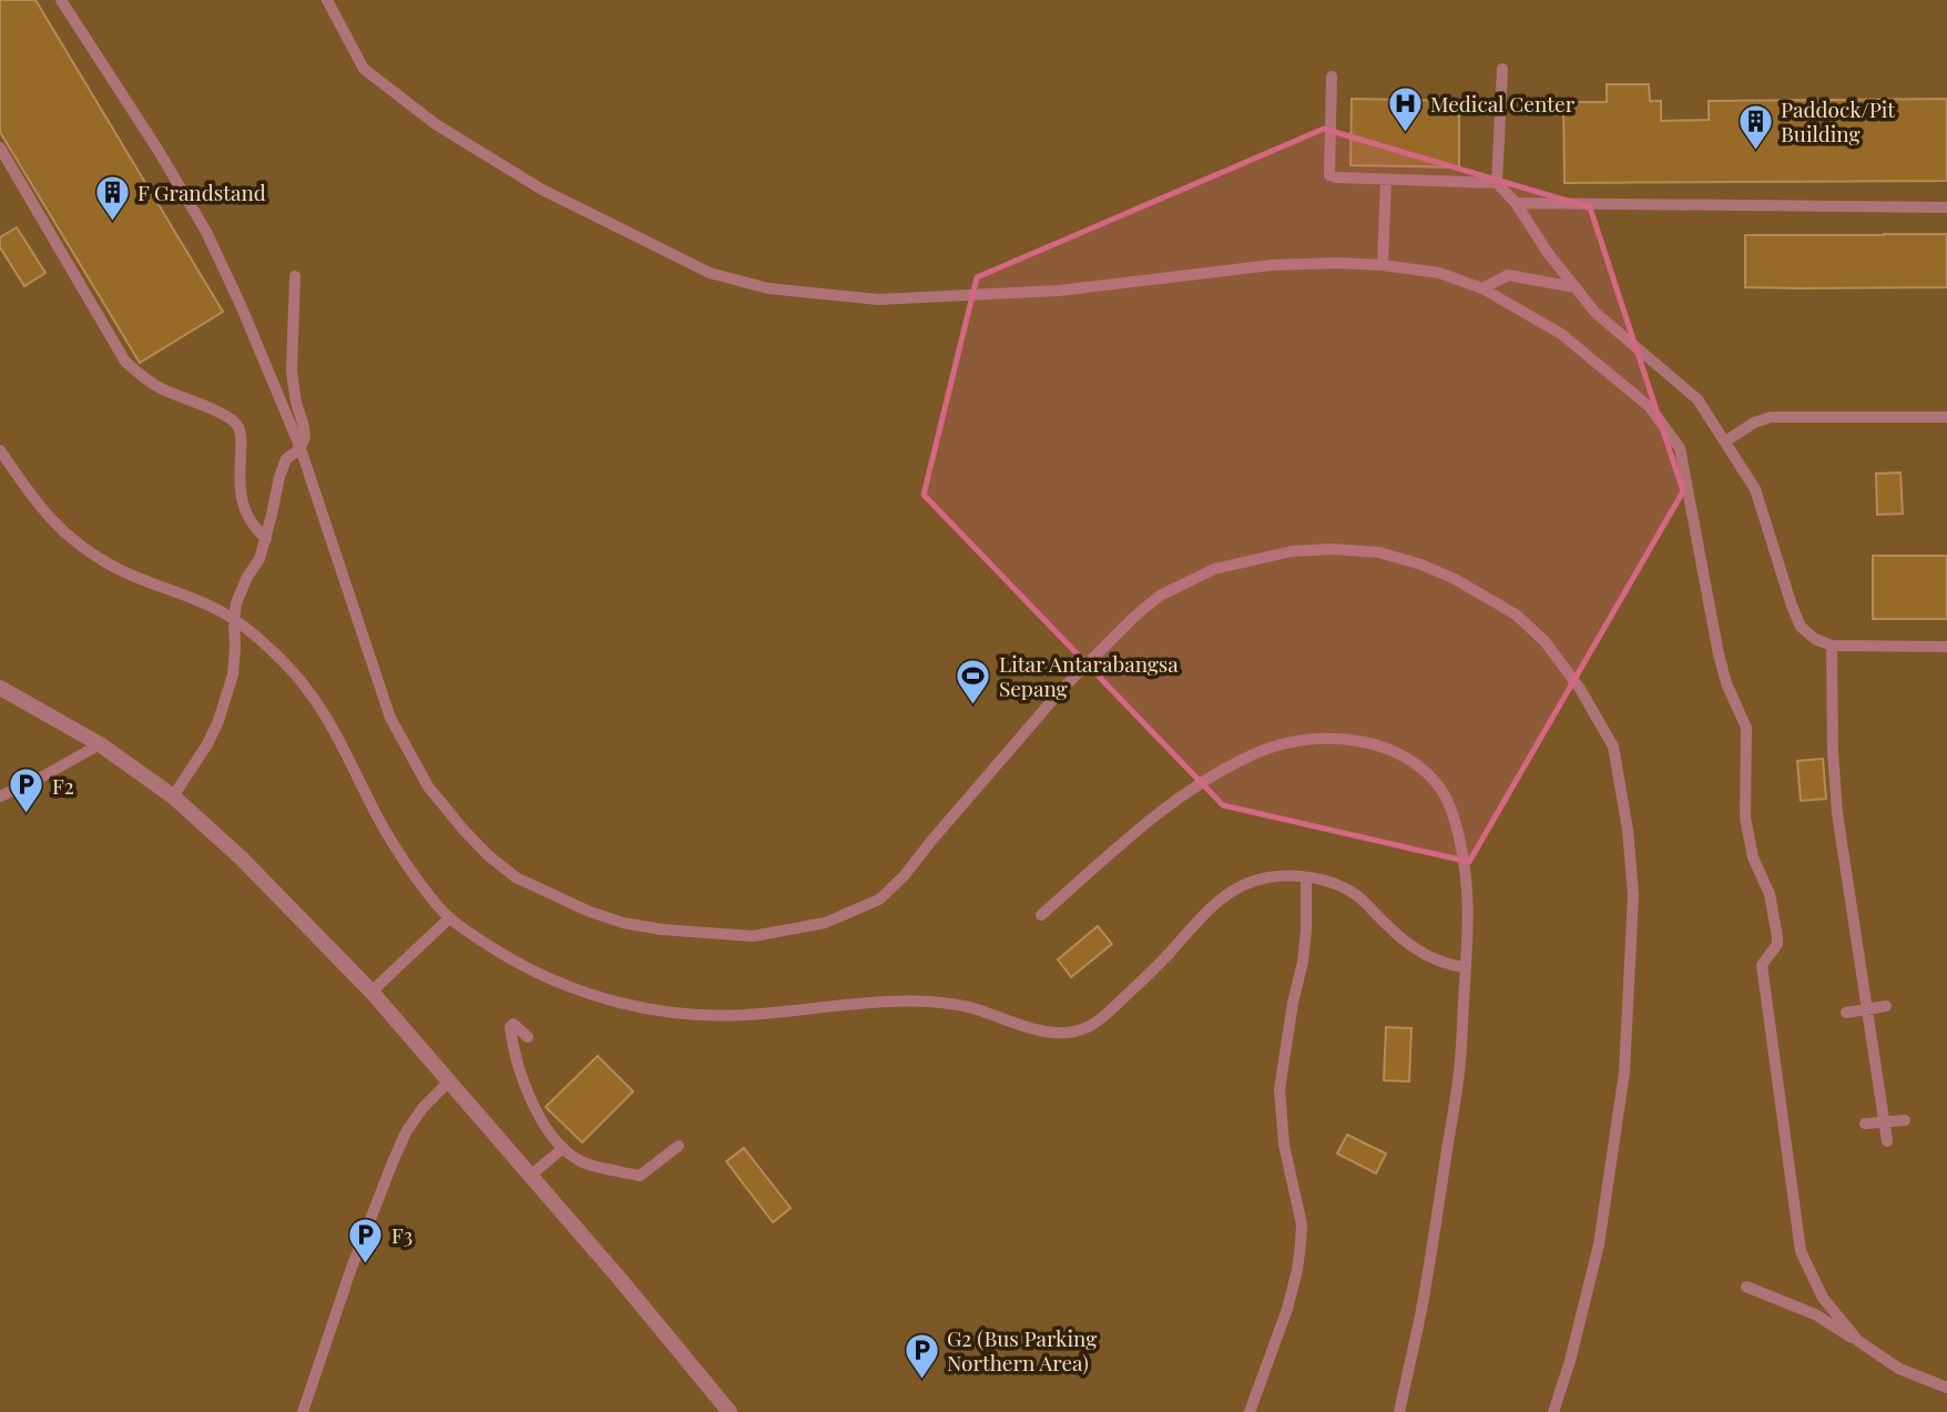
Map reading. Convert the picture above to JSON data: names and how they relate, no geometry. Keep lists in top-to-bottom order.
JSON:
{
  "places": {
    "hospital": ["Medical Center"],
    "building": ["Paddock/Pit Building", "F Grandstand"],
    "sports": ["Litar Antarabangsa Sepang"],
    "parking": ["F2", "F3", "G2 (Bus Parking Northern Area)"]
  }
}
